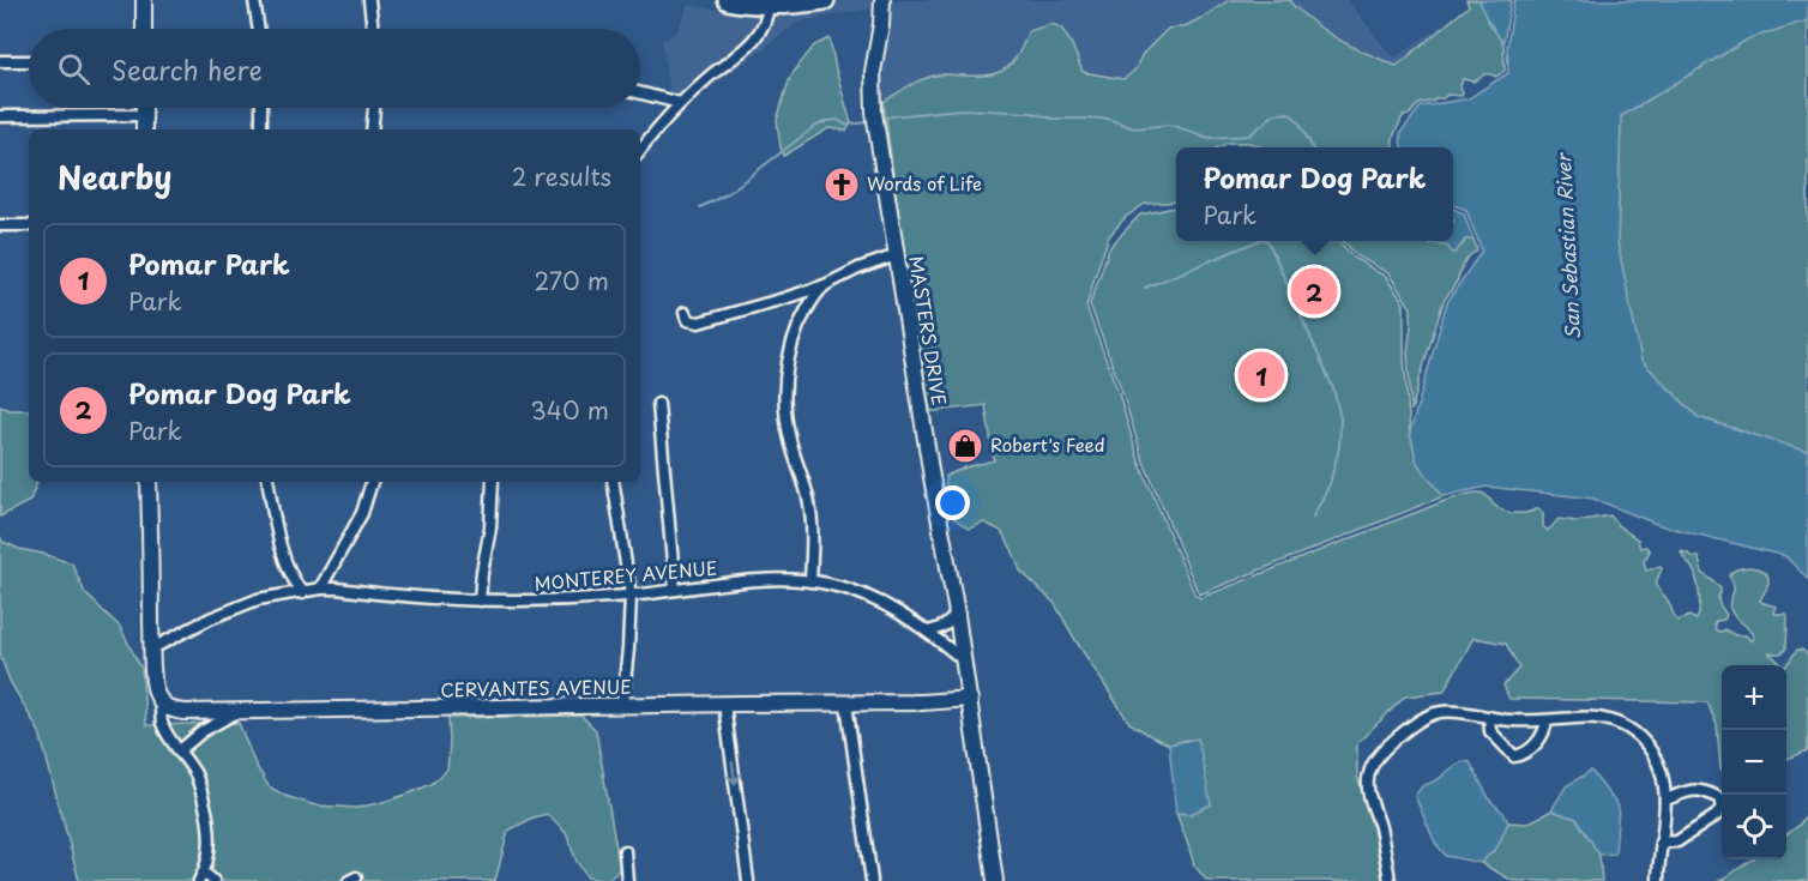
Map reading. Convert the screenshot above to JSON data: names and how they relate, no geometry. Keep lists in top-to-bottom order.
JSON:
{
  "streets": {
    "street": ["MASTERS DRIVE", "MONTEREY AVENUE", "CERVANTES AVENUE"]
  },
  "crossings": [
    ["MASTERS DRIVE", "MONTEREY AVENUE"],
    ["MASTERS DRIVE", "CERVANTES AVENUE"]
  ],
  "water": ["San Sebastian River"],
  "places": {
    "church": ["Words of Life"],
    "shop": ["Robert's Feed"]
  },
  "page": {
    "search": "Search here",
    "heading": ["Nearby", "2 results"],
    "popup": ["Pomar Dog Park", "Park"],
    "list": [
      {
        "mark": "1",
        "name": "Pomar Park",
        "note": "Park",
        "value": "270 m"
      },
      {
        "mark": "2",
        "name": "Pomar Dog Park",
        "note": "Park",
        "value": "340 m"
      }
    ],
    "pins": ["2", "1"],
    "map_buttons": ["+", "−"]
  }
}
